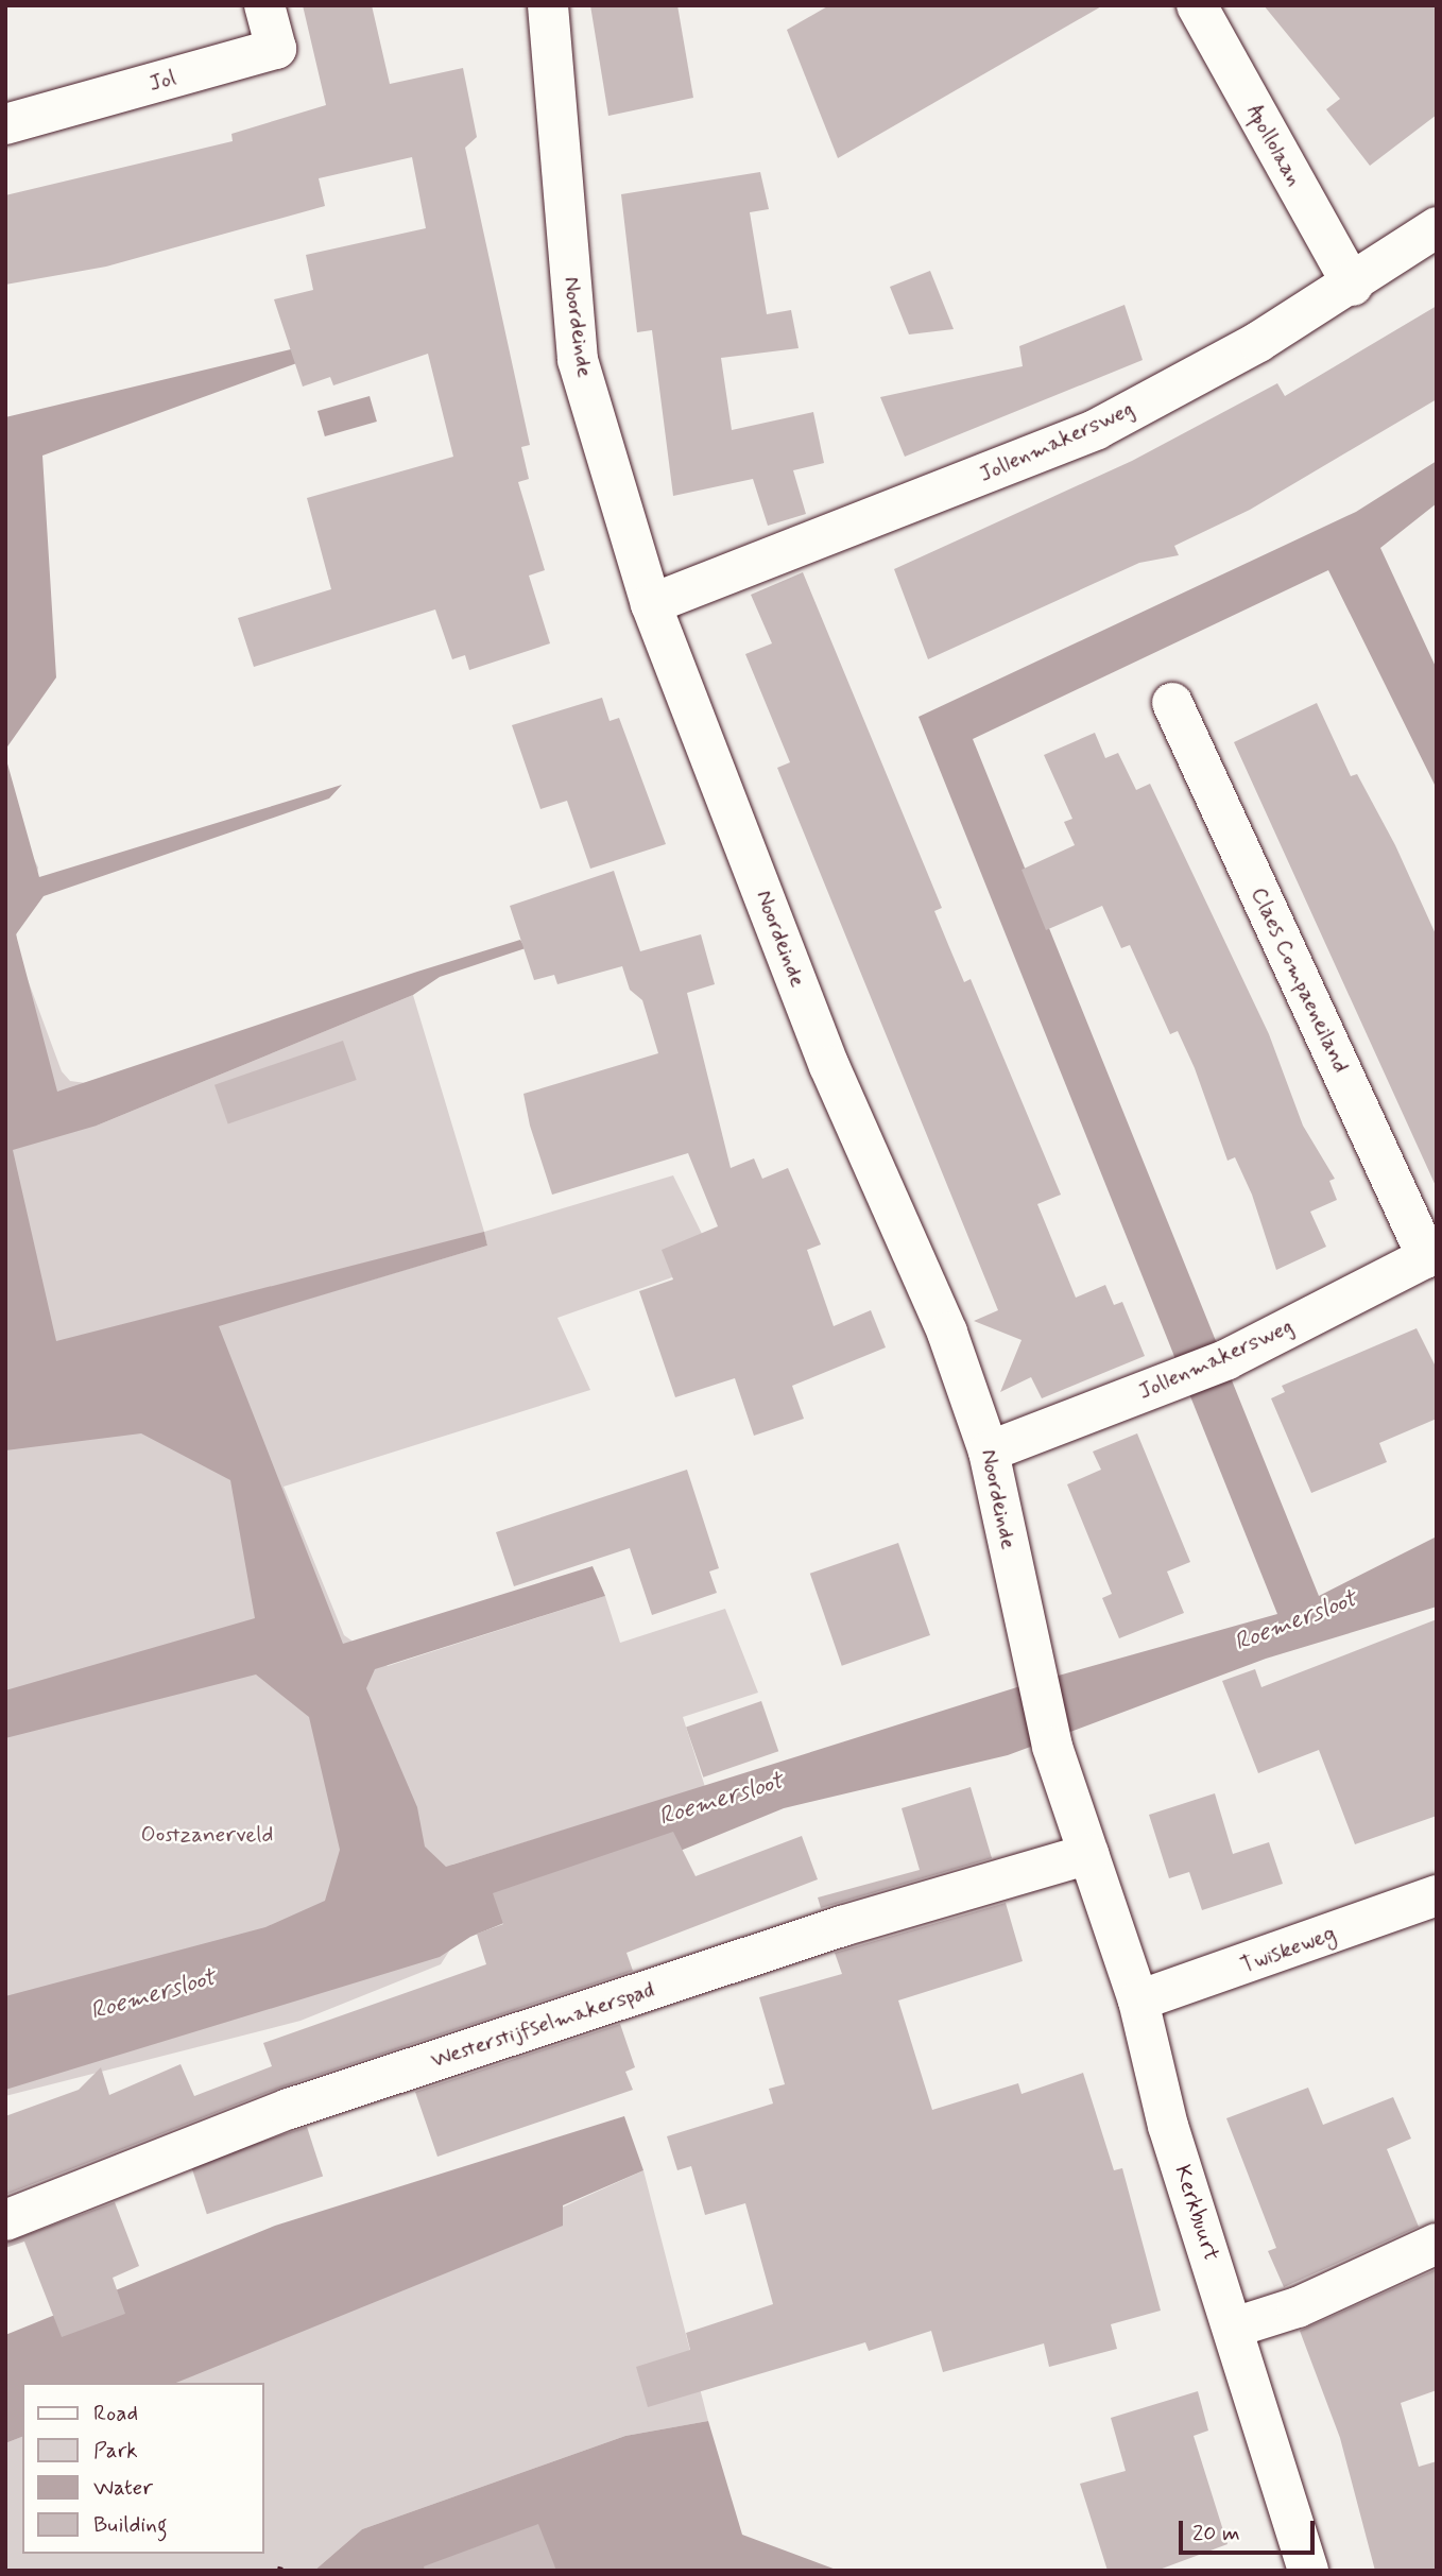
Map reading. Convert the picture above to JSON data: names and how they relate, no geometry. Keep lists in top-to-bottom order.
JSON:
{
  "streets": {
    "street": [
      "Jol",
      "Apollolaan",
      "Noordeinde",
      "Jollenmakersweg",
      "Claes Compaeneiland",
      "Twiskeweg",
      "Westerstijfselmakerspad",
      "Kerkbuurt"
    ]
  },
  "crossings": [
    ["Apollolaan", "Jollenmakersweg"],
    ["Noordeinde", "Jollenmakersweg"],
    ["Noordeinde", "Westerstijfselmakerspad"],
    ["Noordeinde", "Kerkbuurt"],
    ["Jollenmakersweg", "Claes Compaeneiland"],
    ["Twiskeweg", "Kerkbuurt"],
    ["Westerstijfselmakerspad", "Kerkbuurt"]
  ],
  "water": ["Roemersloot"],
  "parks": ["Oostzanerveld"],
  "legend": [
    "Road",
    "Park",
    "Water",
    "Building"
  ],
  "scale_bar": "20 m"
}
